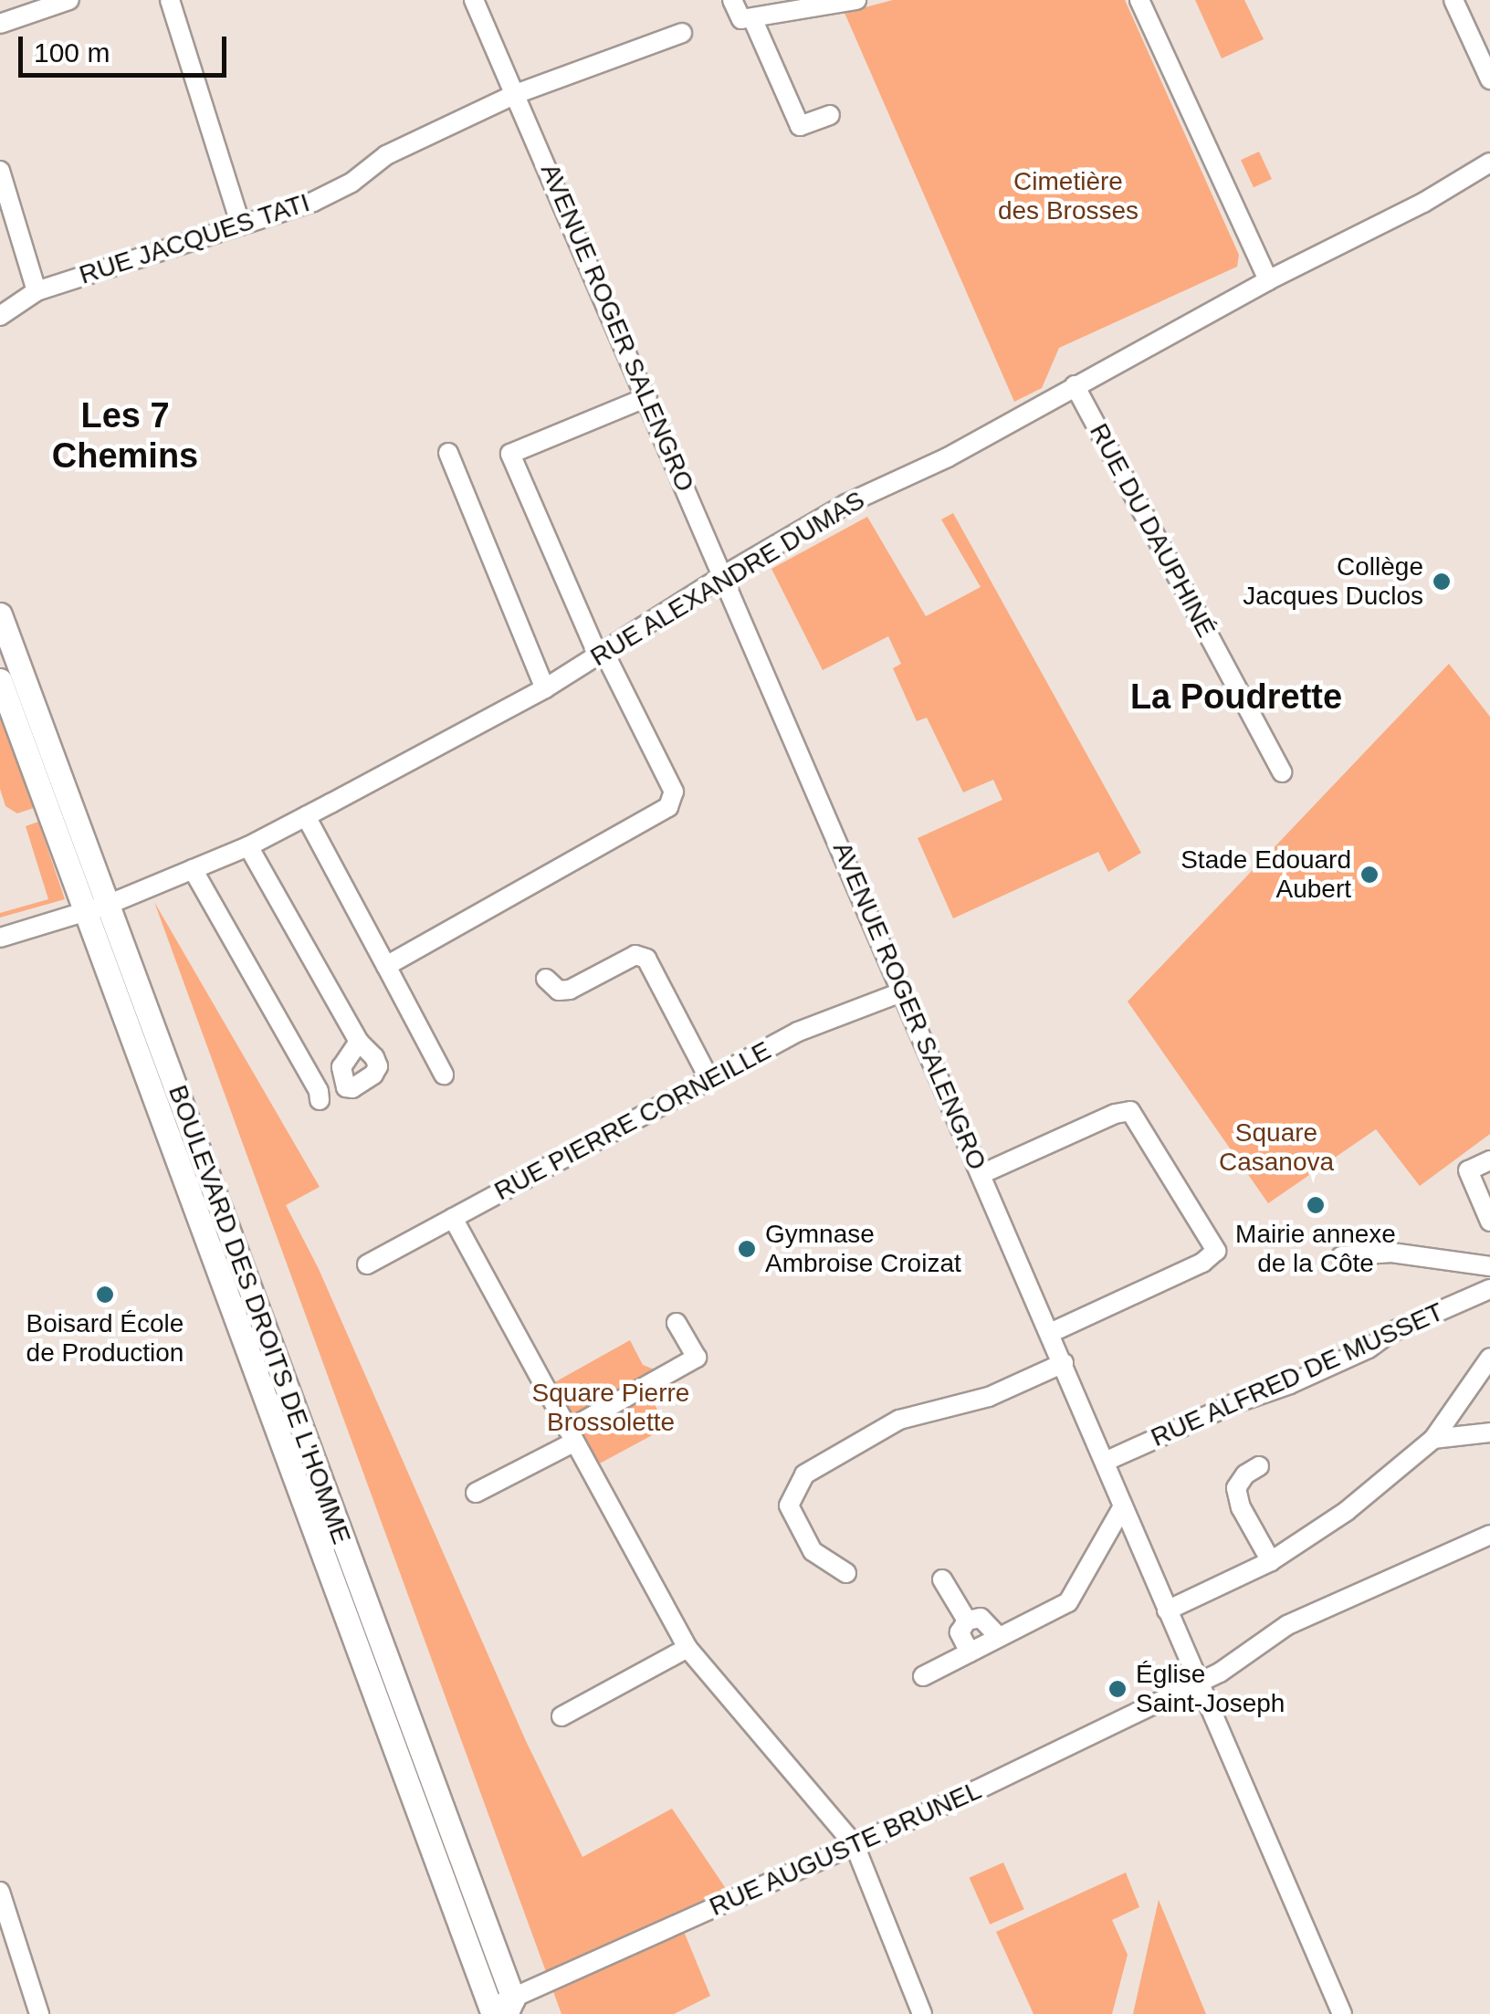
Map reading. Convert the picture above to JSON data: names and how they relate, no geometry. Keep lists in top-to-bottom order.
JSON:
{
  "streets": {
    "main road": ["BOULEVARD DES DROITS DE L'HOMME"],
    "street": [
      "RUE JACQUES TATI",
      "AVENUE ROGER SALENGRO",
      "RUE DU DAUPHINÉ",
      "RUE ALEXANDRE DUMAS",
      "RUE PIERRE CORNEILLE",
      "RUE ALFRED DE MUSSET",
      "RUE AUGUSTE BRUNEL"
    ]
  },
  "crossings": [
    ["RUE JACQUES TATI", "AVENUE ROGER SALENGRO"],
    ["AVENUE ROGER SALENGRO", "RUE ALEXANDRE DUMAS"],
    ["AVENUE ROGER SALENGRO", "RUE PIERRE CORNEILLE"],
    ["AVENUE ROGER SALENGRO", "RUE ALFRED DE MUSSET"],
    ["AVENUE ROGER SALENGRO", "RUE AUGUSTE BRUNEL"],
    ["RUE DU DAUPHINÉ", "RUE ALEXANDRE DUMAS"],
    ["RUE ALEXANDRE DUMAS", "BOULEVARD DES DROITS DE L'HOMME"],
    ["BOULEVARD DES DROITS DE L'HOMME", "RUE AUGUSTE BRUNEL"]
  ],
  "districts": ["Les 7 Chemins", "La Poudrette"],
  "parks": ["Cimetière des Brosses", "Square Casanova", "Square Pierre Brossolette"],
  "places": [
    "Collège Jacques Duclos",
    "Stade Edouard Aubert",
    "Mairie annexe de la Côte",
    "Gymnase Ambroise Croizat",
    "Boisard École de Production",
    "Église Saint-Joseph"
  ],
  "scale_bar": "100 m"
}
